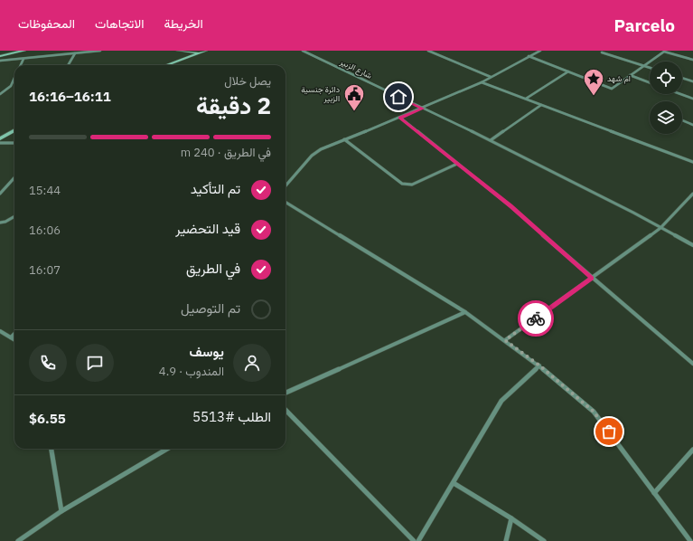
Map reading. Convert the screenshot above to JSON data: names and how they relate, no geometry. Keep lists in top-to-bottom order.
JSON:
{
  "streets": {
    "street": ["شارع الزبير"]
  },
  "places": {
    "place": ["ام شهد"],
    "public building": ["دائرة جنسية الزبير"]
  },
  "page": {
    "header": "Parcelo",
    "nav": ["الخريطة", "الاتجاهات", "المحفوظات"],
    "heading": ["2 دقيقة", "يصل خلال", "16:11–16:16"],
    "panel": [
      "يوسف",
      "المندوب · 4.9",
      "الطلب #5513",
      "$6.55"
    ],
    "bar": "في الطريق · 240 m",
    "list": [
      ["تم التأكيد", "15:44"],
      ["قيد التحضير", "16:06"],
      ["في الطريق", "16:07"],
      "تم التوصيل"
    ]
  }
}
